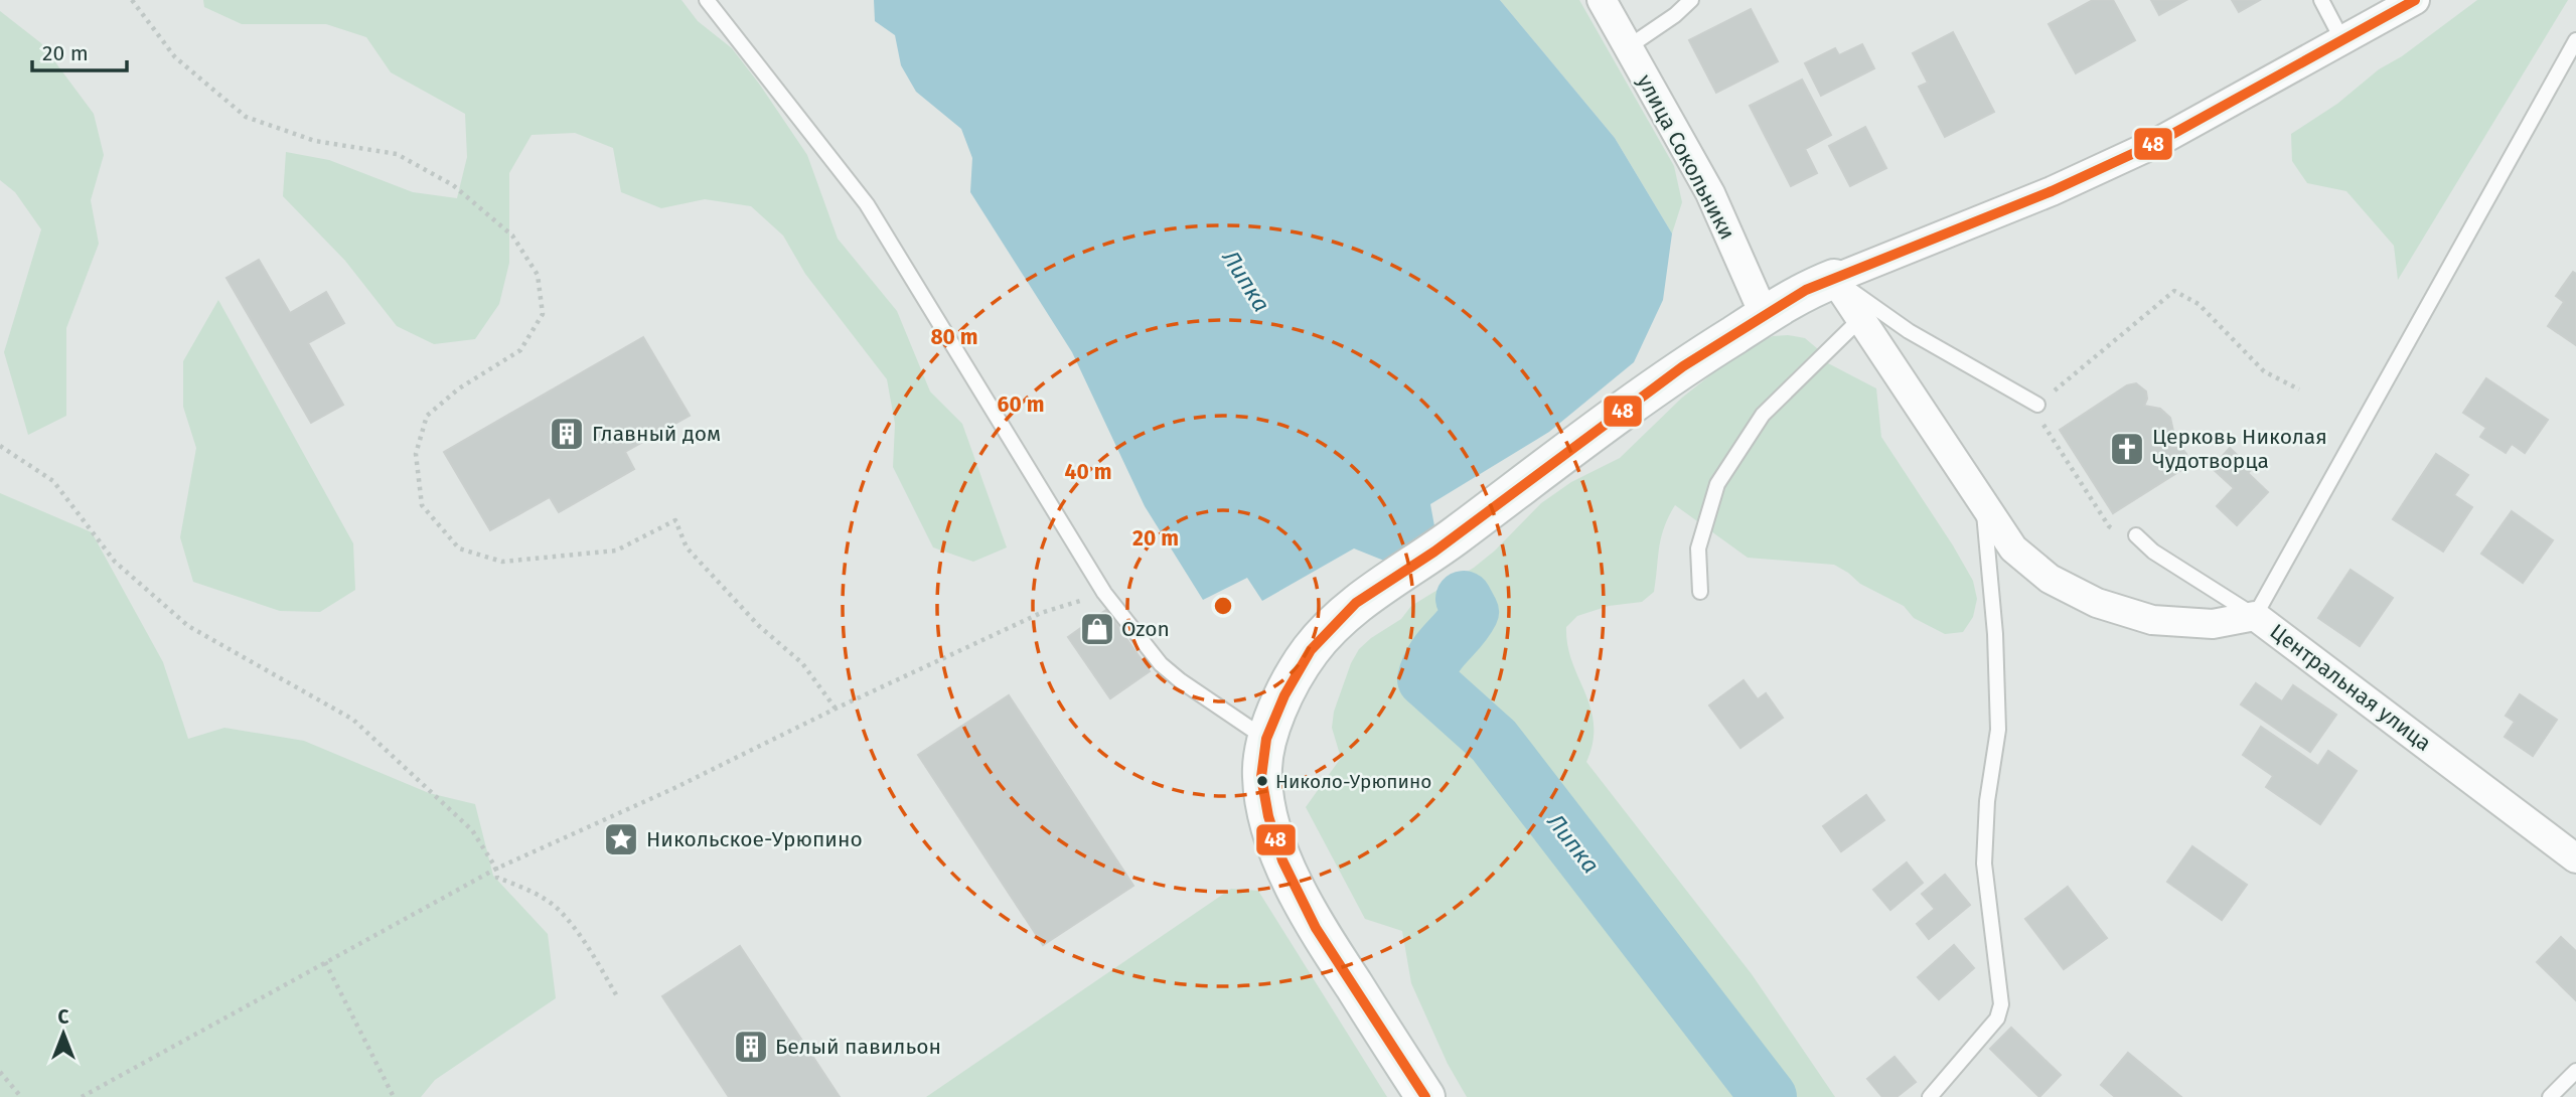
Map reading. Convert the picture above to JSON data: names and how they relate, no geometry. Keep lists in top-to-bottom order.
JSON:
{
  "streets": {
    "street": ["улица Сокольники", "Центральная улица"]
  },
  "water": ["Липка"],
  "places": {
    "building": ["Главный дом", "Белый павильон"],
    "church": ["Церковь Николая Чудотворца"],
    "shop": ["Ozon"],
    "other": ["Николо-Урюпино"],
    "place": ["Никольское-Урюпино"]
  },
  "lines": ["transit line 48"],
  "scale_bar": "20 m",
  "north": "top",
  "rings": [
    "80 m",
    "60 m",
    "40 m",
    "20 m"
  ]
}
